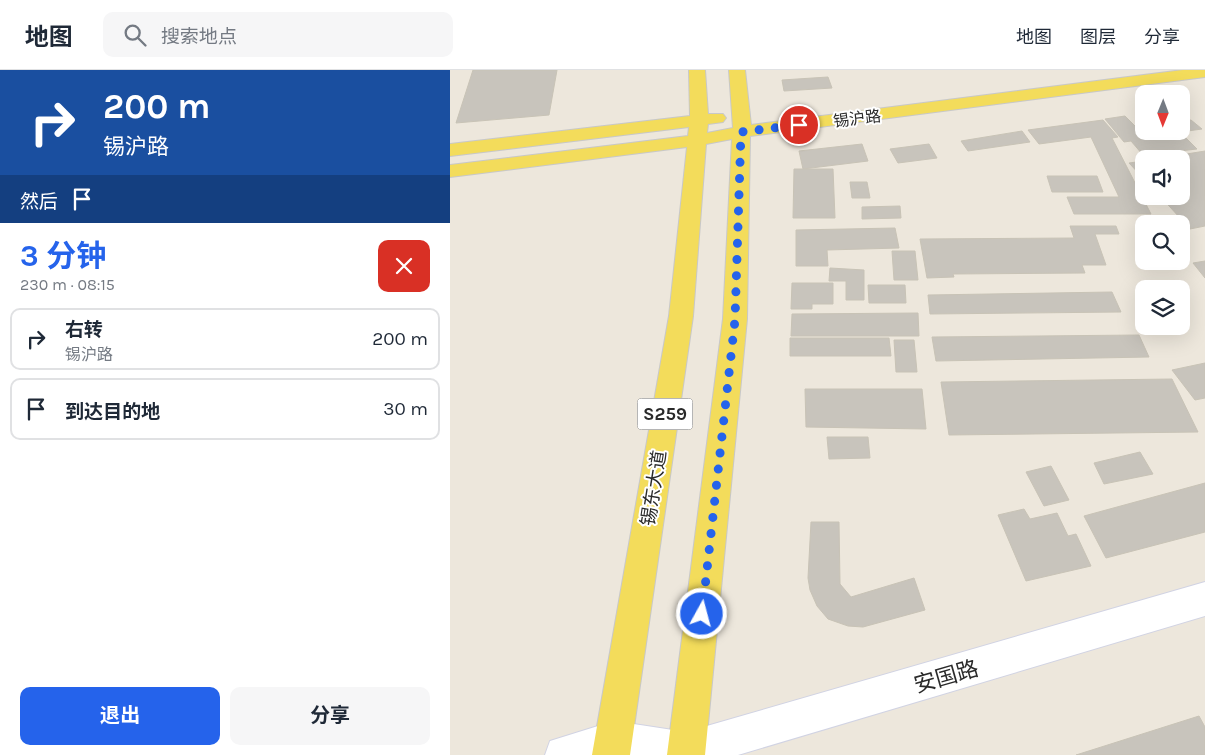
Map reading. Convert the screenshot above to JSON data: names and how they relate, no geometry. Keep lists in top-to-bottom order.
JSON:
{
  "streets": {
    "main road": ["锡沪路", "S259", "锡东大道"],
    "street": ["安国路"]
  },
  "crossings": [
    ["锡沪路", "锡东大道"],
    ["锡东大道", "安国路"]
  ],
  "north": "bottom",
  "page": {
    "header": "地图",
    "search": "搜索地点",
    "nav": ["地图", "图层", "分享"],
    "turn": ["200 m", "锡沪路"],
    "then": "然后",
    "heading": ["3 分钟", "230 m · 08:15"],
    "list": [
      {
        "name": "右转",
        "note": "锡沪路",
        "value": "200 m"
      },
      {
        "name": "到达目的地",
        "value": "30 m"
      }
    ],
    "buttons": ["退出", "分享"]
  }
}
